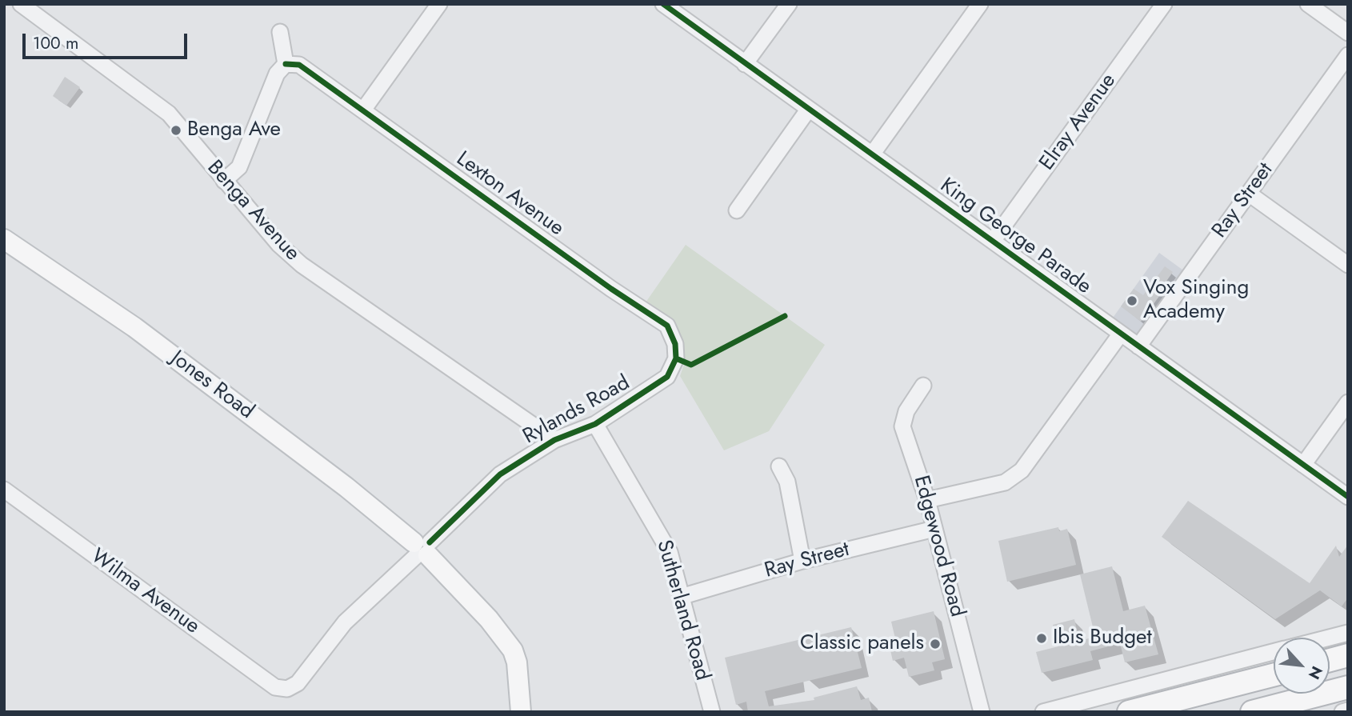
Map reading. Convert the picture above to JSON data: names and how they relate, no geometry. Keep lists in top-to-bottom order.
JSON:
{
  "streets": {
    "main road": ["Jones Road"],
    "street": [
      "Elray Avenue",
      "Lexton Avenue",
      "Ray Street",
      "Benga Avenue",
      "King George Parade",
      "Rylands Road",
      "Edgewood Road",
      "Wilma Avenue",
      "Sutherland Road"
    ]
  },
  "crossings": [
    ["Elray Avenue", "King George Parade"],
    ["Lexton Avenue", "Rylands Road"],
    ["Ray Street", "King George Parade"],
    ["Ray Street", "Edgewood Road"],
    ["Ray Street", "Sutherland Road"],
    ["Benga Avenue", "Rylands Road"],
    ["Jones Road", "Rylands Road"],
    ["Rylands Road", "Wilma Avenue"],
    ["Rylands Road", "Sutherland Road"]
  ],
  "places": [
    "Benga Ave",
    "Vox Singing Academy",
    "Ibis Budget",
    "Classic panels"
  ],
  "scale_bar": "100 m",
  "north": "bottom right"
}
